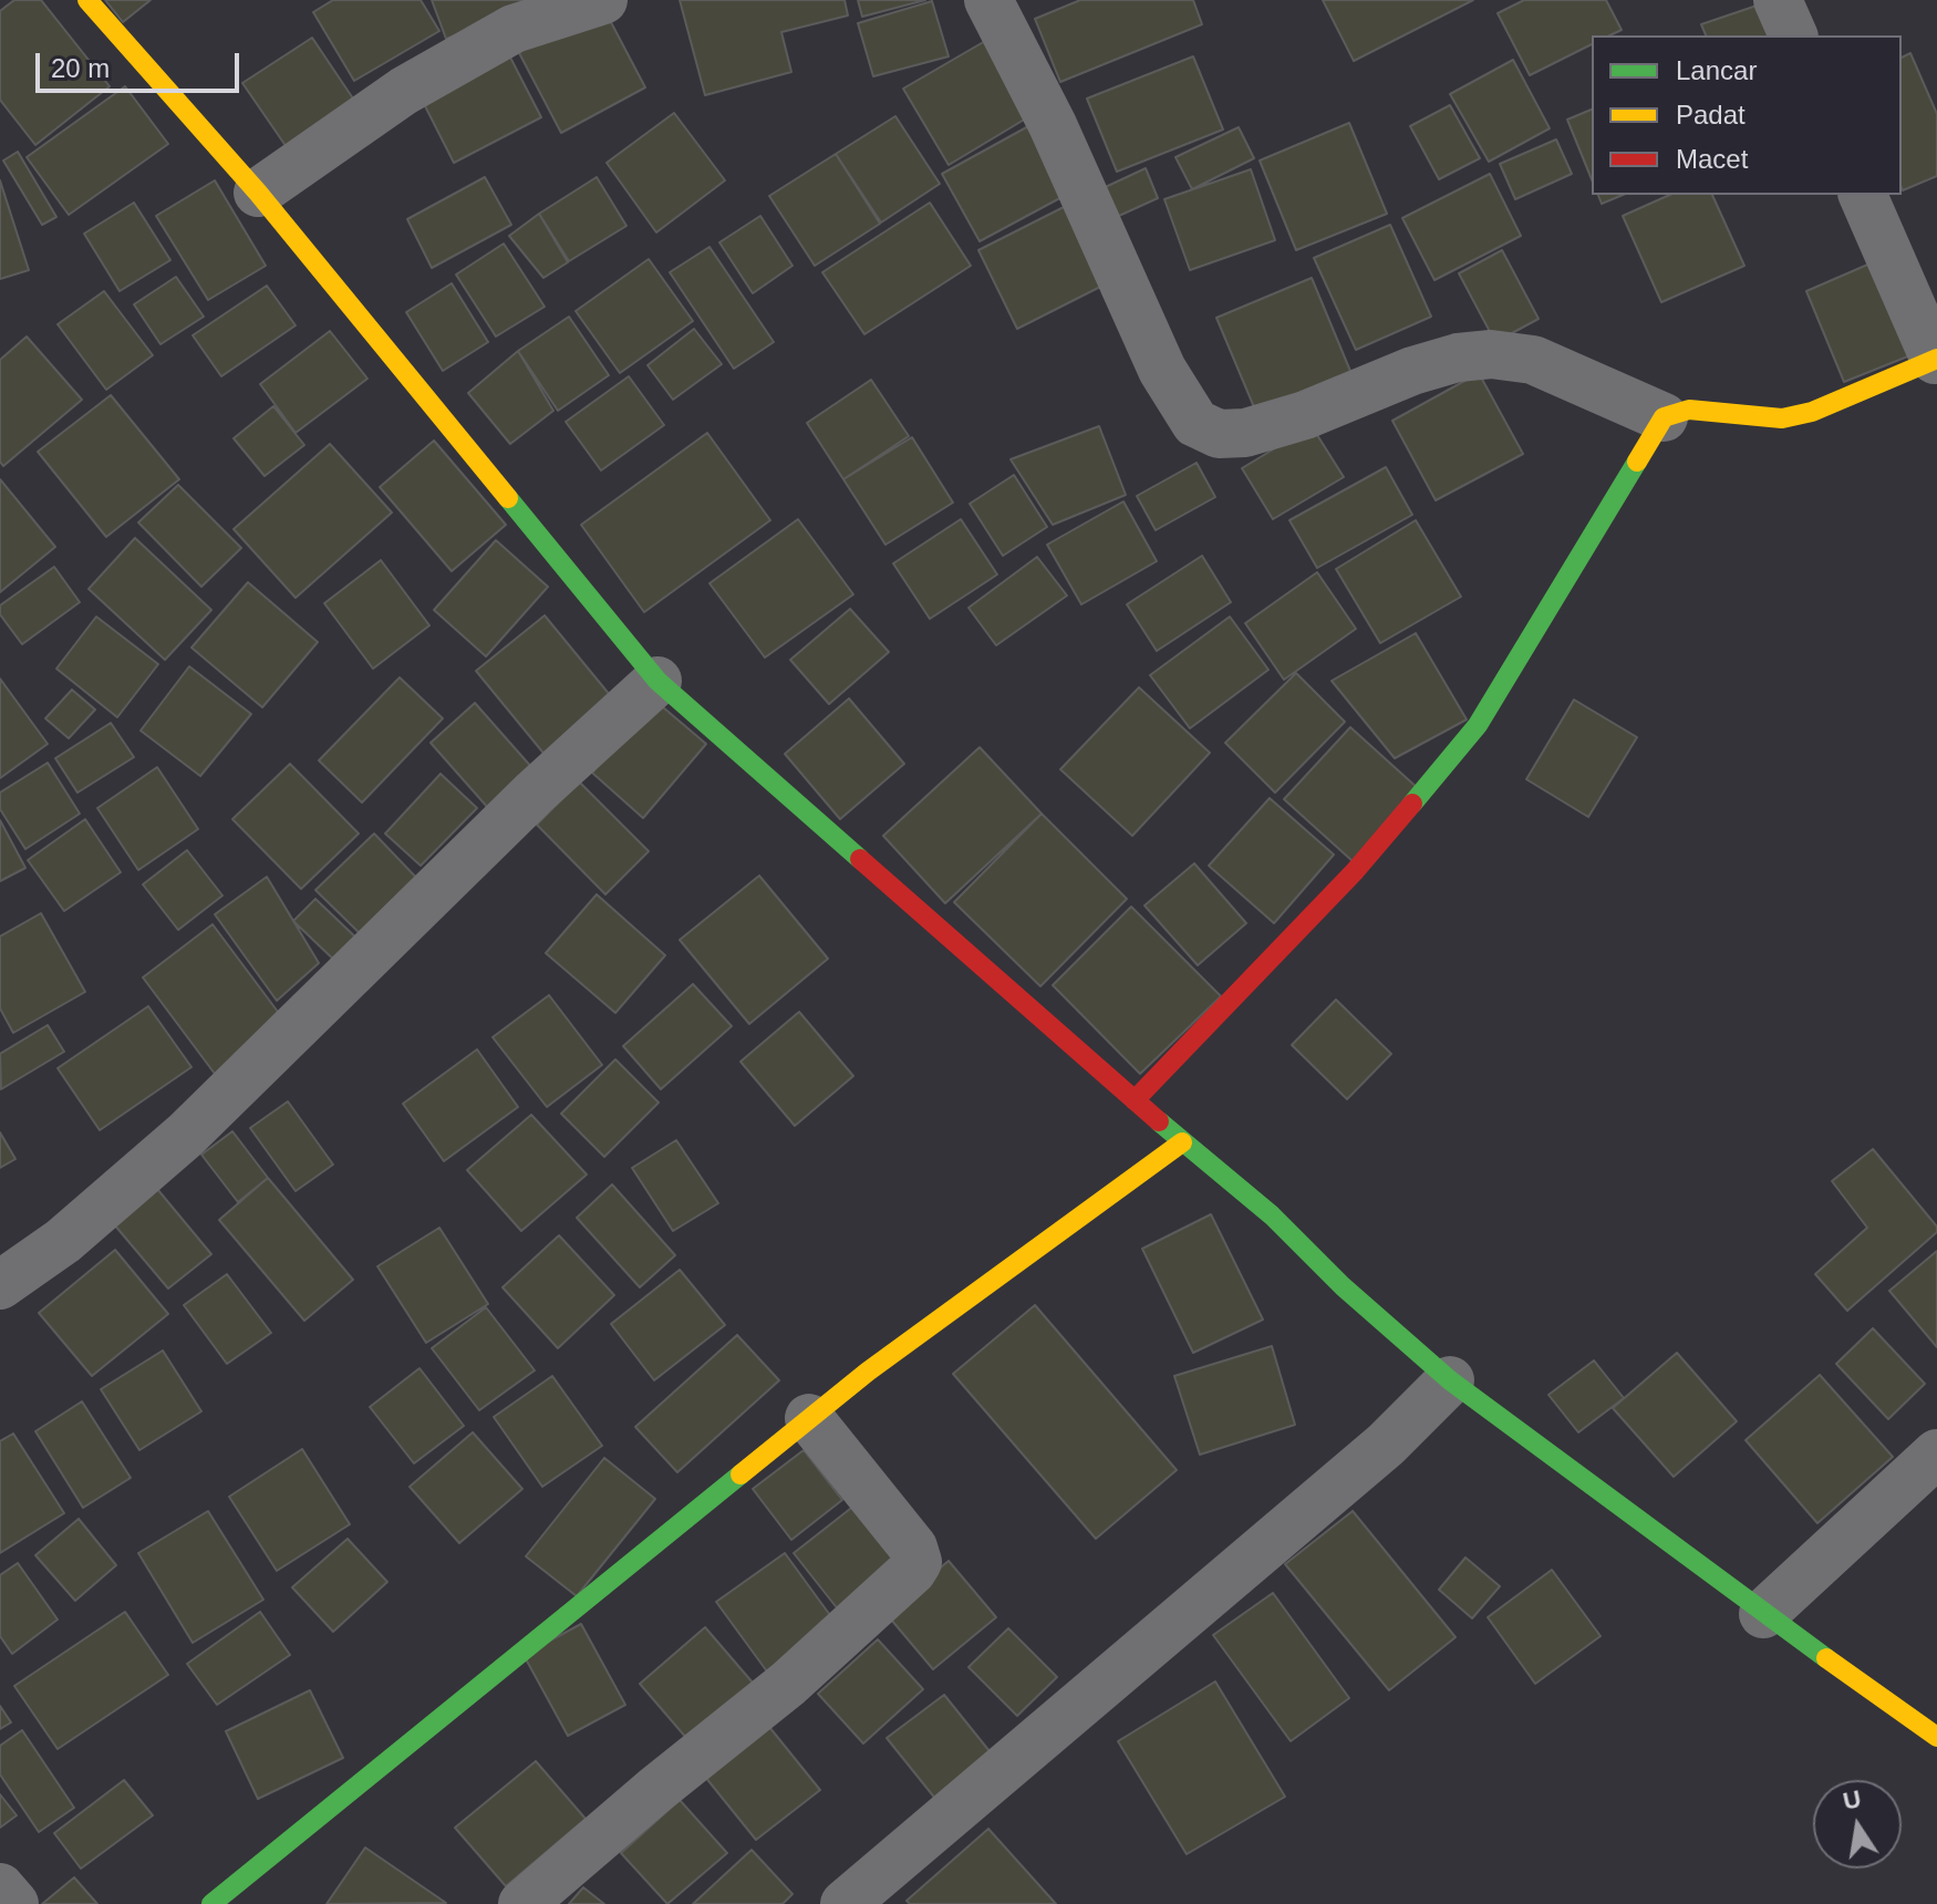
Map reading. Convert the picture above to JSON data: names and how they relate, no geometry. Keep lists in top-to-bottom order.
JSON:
{
  "legend": ["Lancar", "Padat", "Macet"],
  "scale_bar": "20 m",
  "north": "top"
}
